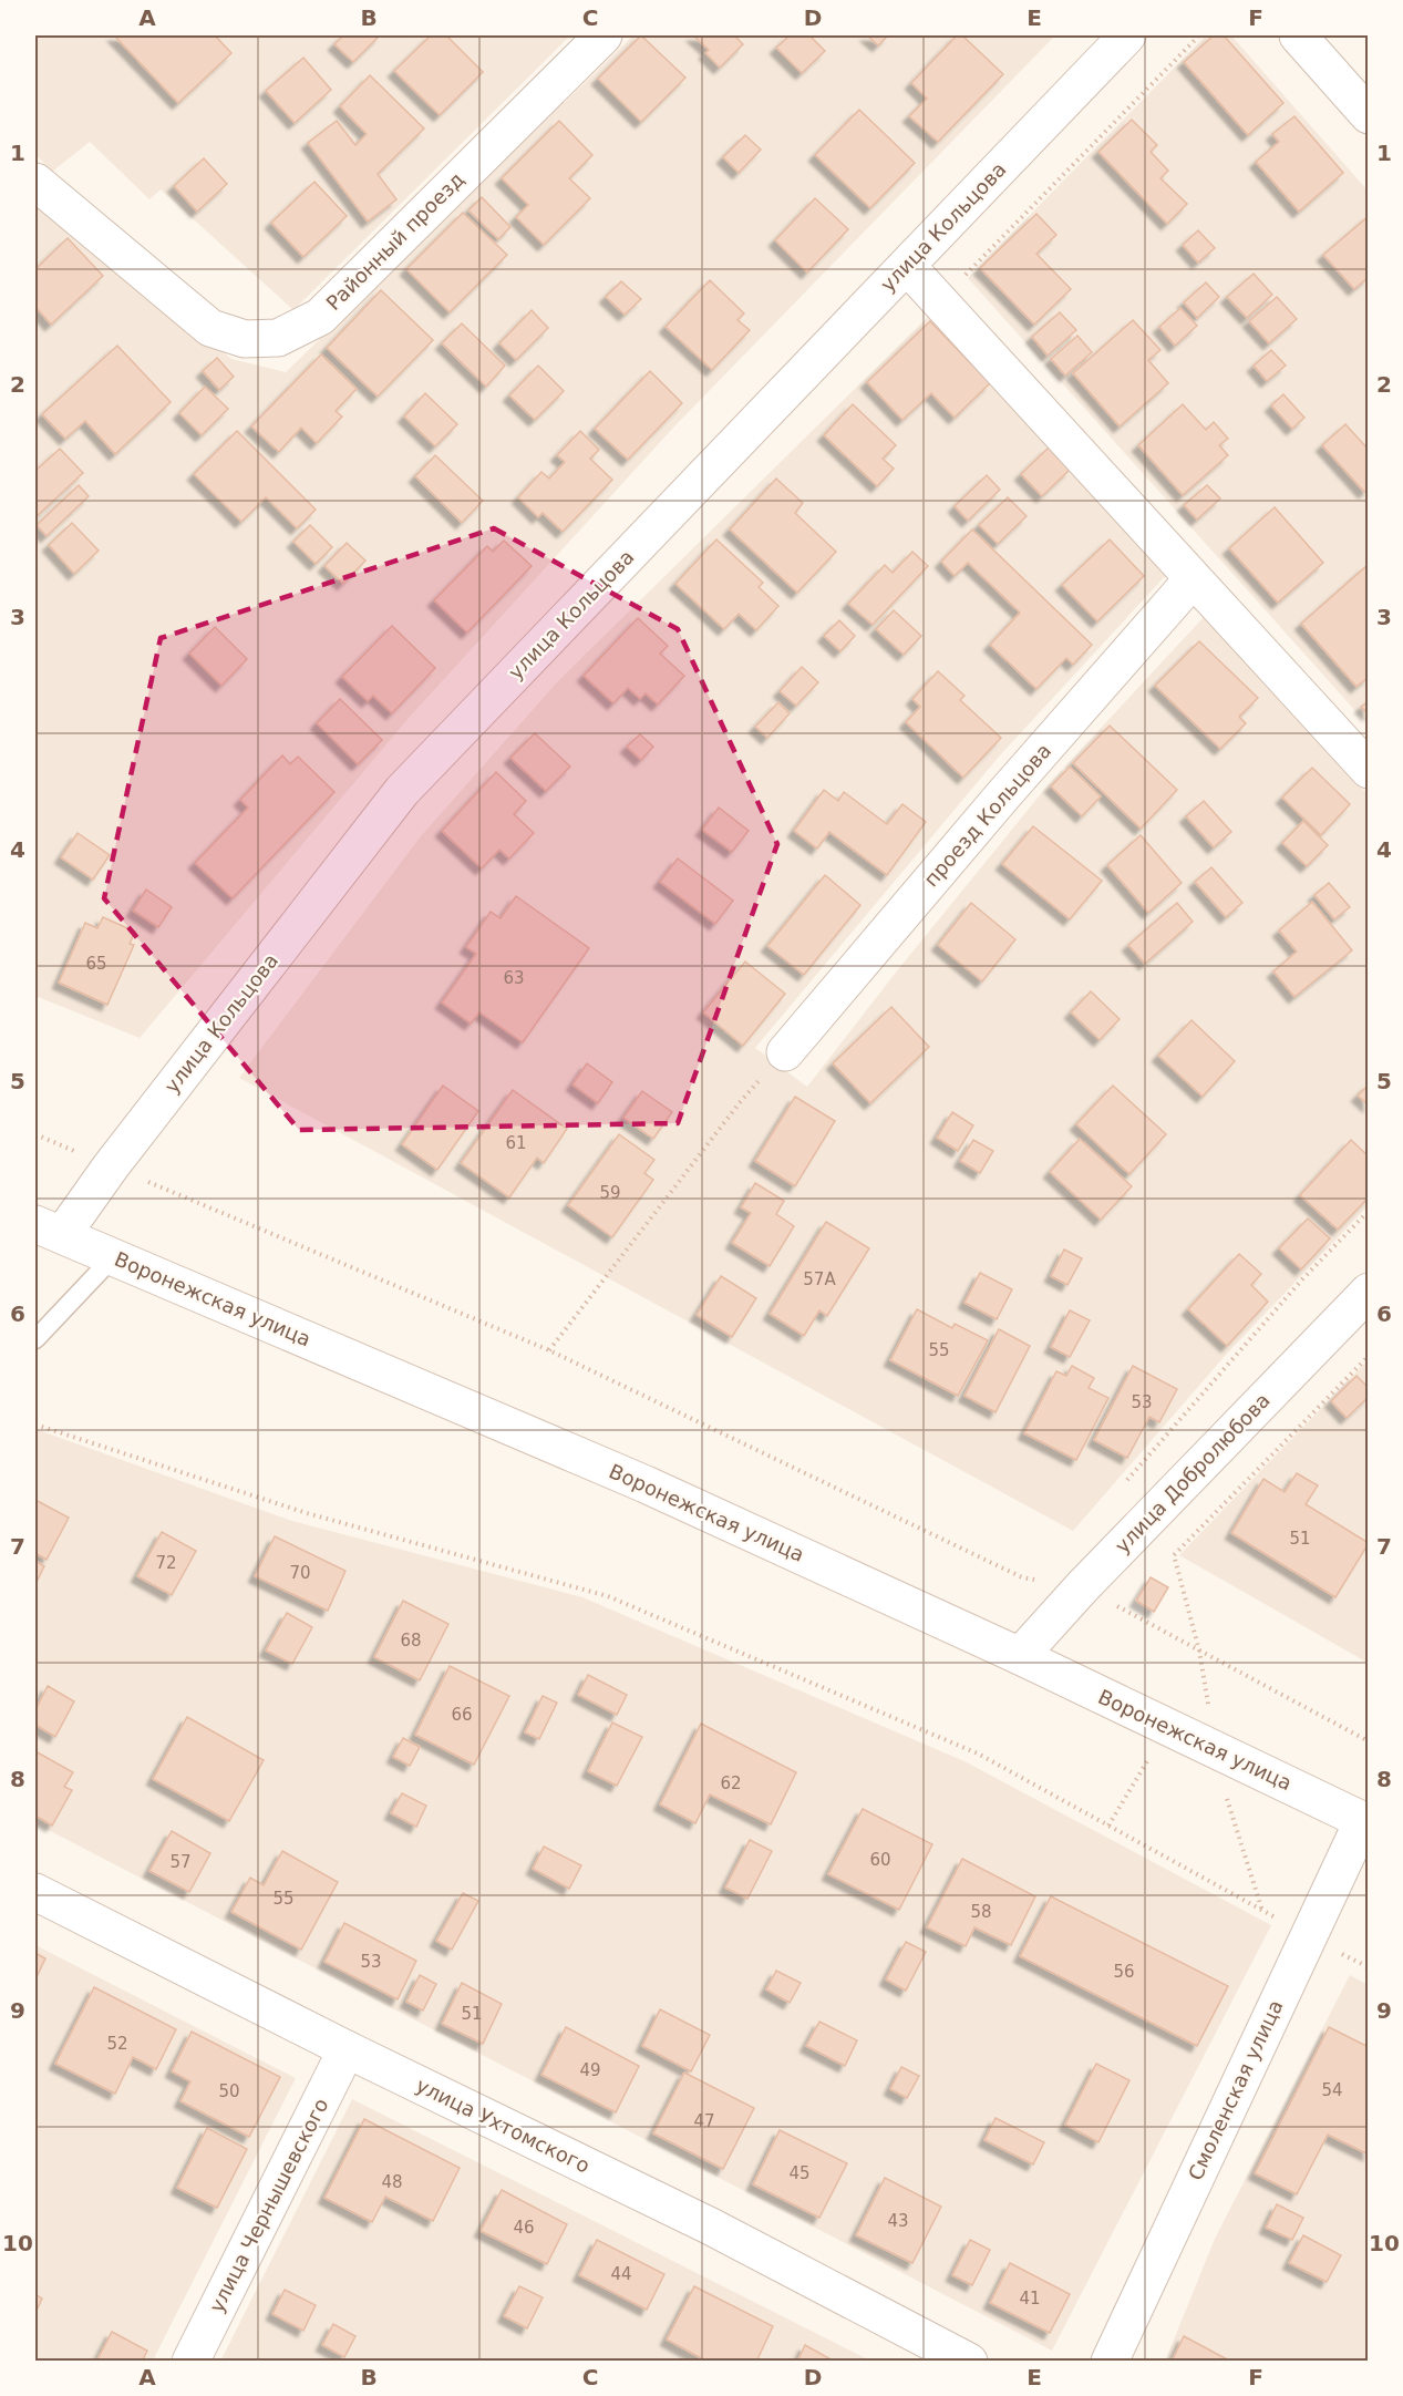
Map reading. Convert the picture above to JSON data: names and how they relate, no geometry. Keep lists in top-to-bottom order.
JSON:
{
  "streets": {
    "street": [
      "улица Кольцова",
      "Районный проезд",
      "проезд Кольцова",
      "Воронежская улица",
      "улица Добролюбова",
      "Смоленская улица",
      "улица Ухтомского",
      "улица Чернышевского"
    ]
  },
  "crossings": [
    ["улица Кольцова", "Воронежская улица"],
    ["Воронежская улица", "улица Добролюбова"],
    ["Воронежская улица", "Смоленская улица"],
    ["улица Ухтомского", "улица Чернышевского"]
  ],
  "house_numbers": [
    "65",
    "63",
    "61",
    "59",
    "57А",
    "55",
    "53",
    "51",
    "72",
    "70",
    "68",
    "66",
    "62",
    "60",
    "57",
    "55",
    "58",
    "53",
    "56",
    "51",
    "52",
    "49",
    "54",
    "50",
    "47",
    "45",
    "48",
    "43",
    "46",
    "44",
    "41"
  ],
  "grid": {
    "columns": [
      "A",
      "B",
      "C",
      "D",
      "E",
      "F"
    ],
    "rows": [
      "1",
      "2",
      "3",
      "4",
      "5",
      "6",
      "7",
      "8",
      "9",
      "10"
    ]
  }
}
